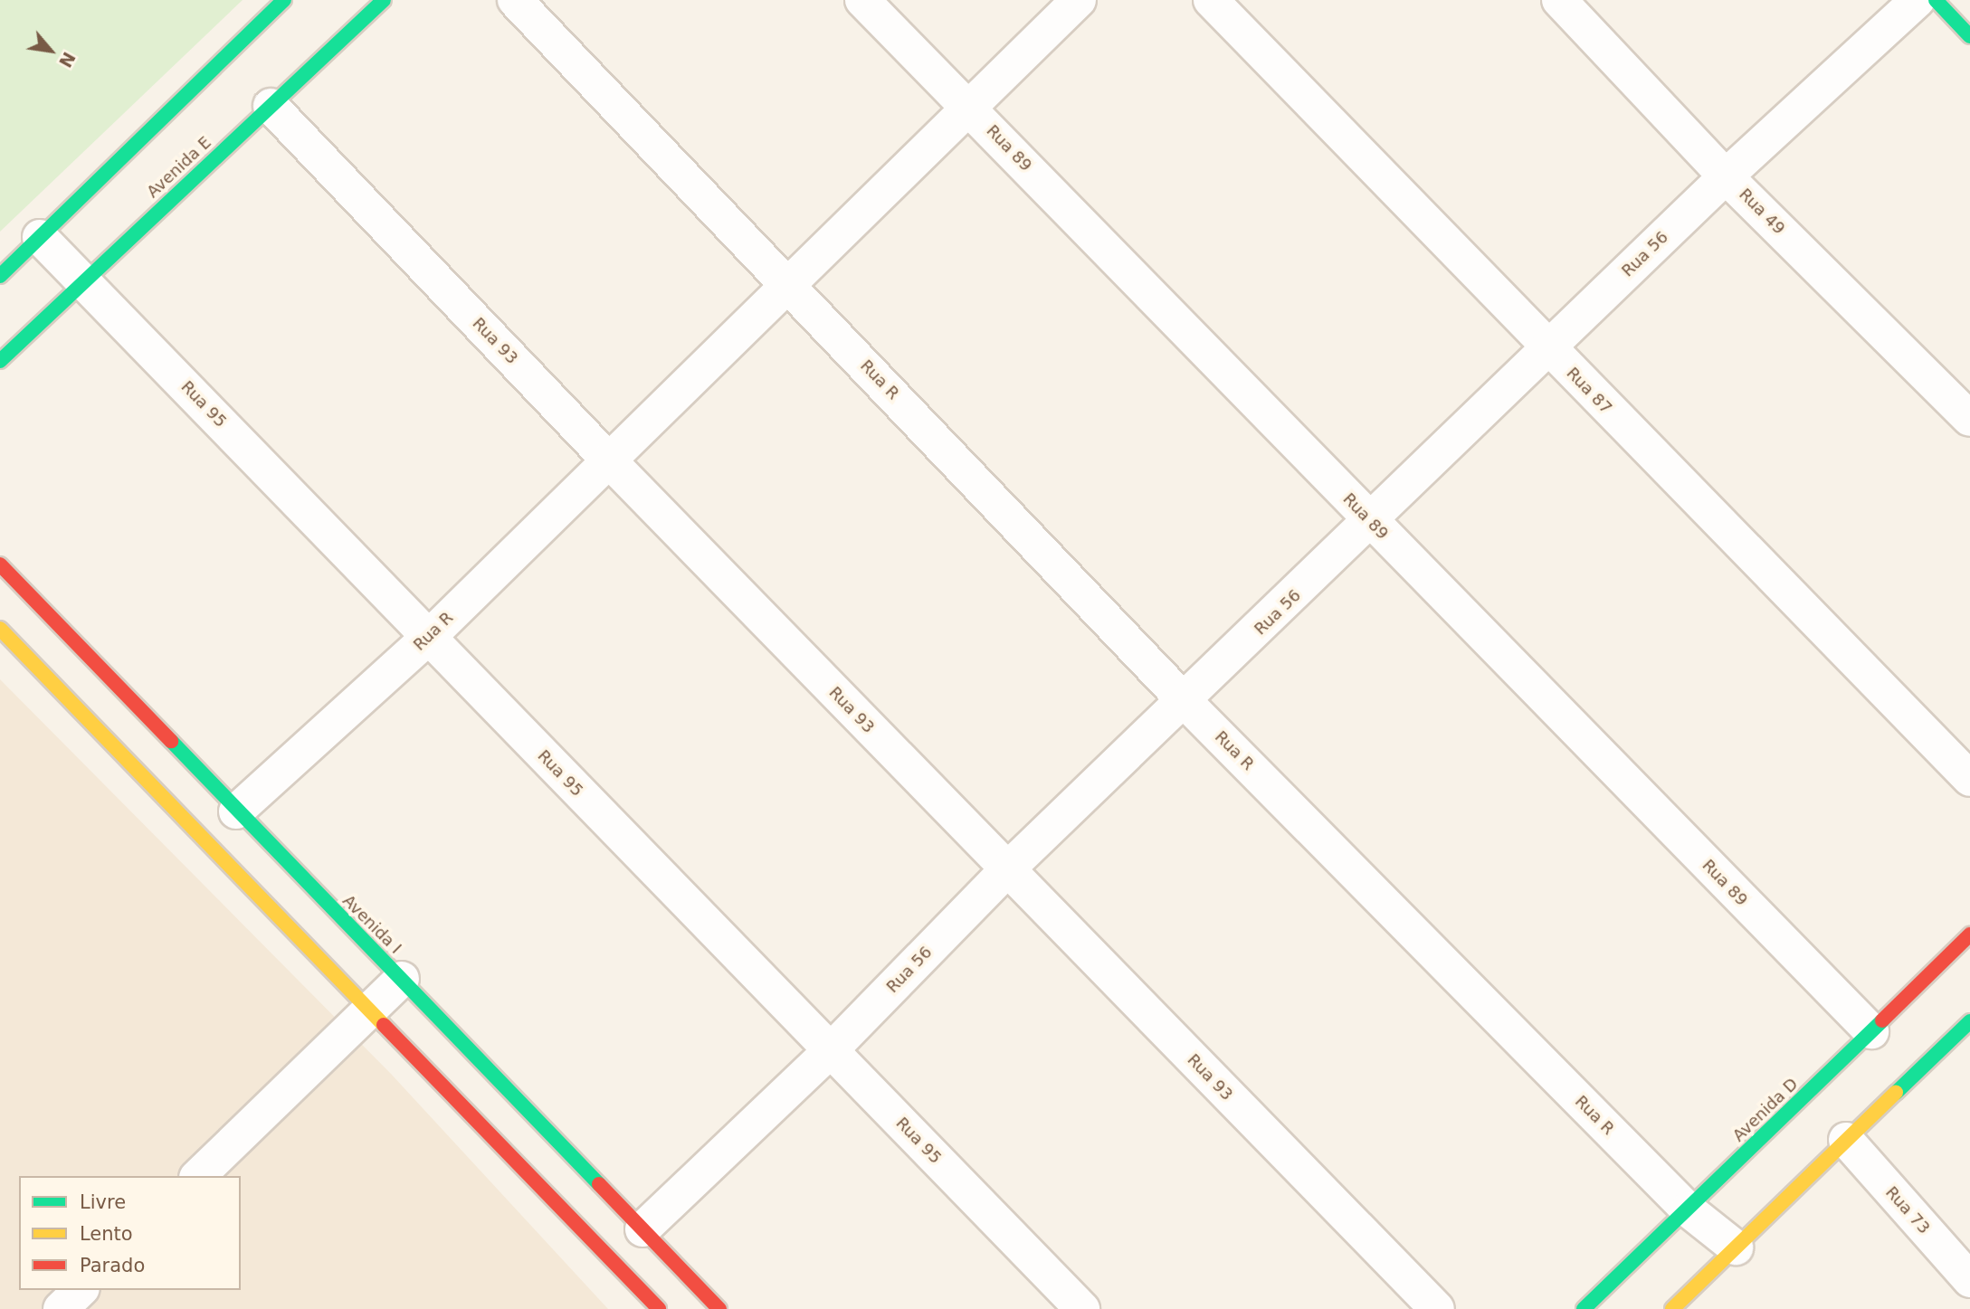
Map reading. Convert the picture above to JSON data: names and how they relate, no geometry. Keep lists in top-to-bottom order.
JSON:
{
  "streets": {
    "street": [
      "Rua 89",
      "Avenida E",
      "Rua 49",
      "Rua 56",
      "Rua 93",
      "Rua R",
      "Rua 87",
      "Rua 95",
      "Avenida I",
      "Avenida D",
      "Rua 73"
    ]
  },
  "crossings": [
    ["Rua 89", "Rua 56"],
    ["Rua 89", "Rua R"],
    ["Rua 89", "Avenida D"],
    ["Avenida E", "Rua 93"],
    ["Avenida E", "Rua 95"],
    ["Rua 49", "Rua 56"],
    ["Rua 56", "Rua 93"],
    ["Rua 56", "Rua R"],
    ["Rua 56", "Rua 87"],
    ["Rua 56", "Rua 95"],
    ["Rua 56", "Avenida I"],
    ["Rua 93", "Rua R"],
    ["Rua R", "Rua 95"],
    ["Rua R", "Avenida I"],
    ["Rua R", "Avenida D"]
  ],
  "legend": ["Livre", "Lento", "Parado"],
  "north": "bottom right"
}
